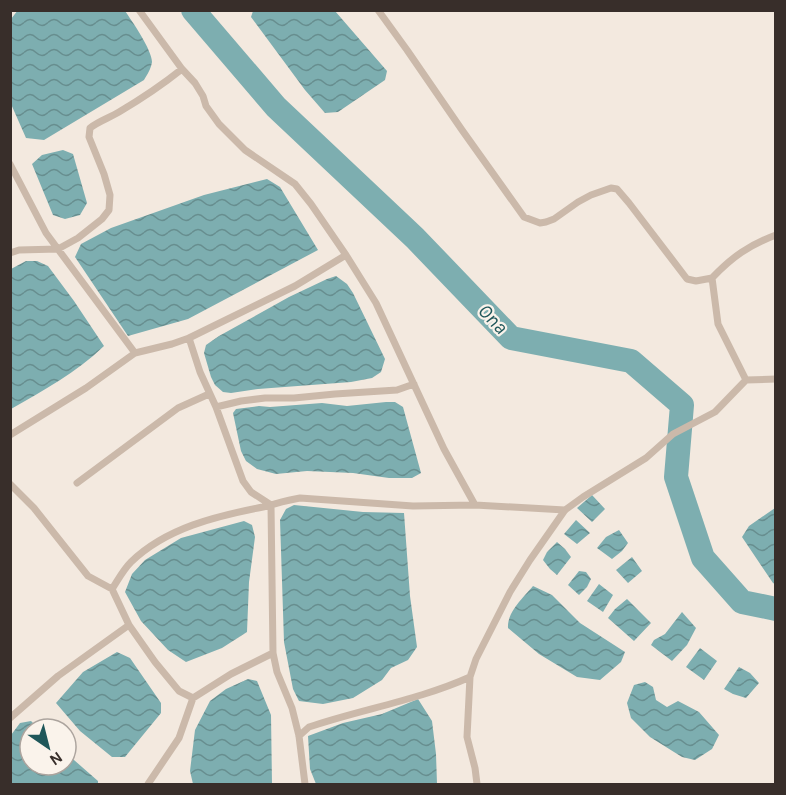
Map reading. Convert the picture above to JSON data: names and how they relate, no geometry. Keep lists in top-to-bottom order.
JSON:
{
  "water": ["Ona"],
  "north": "bottom right"
}
